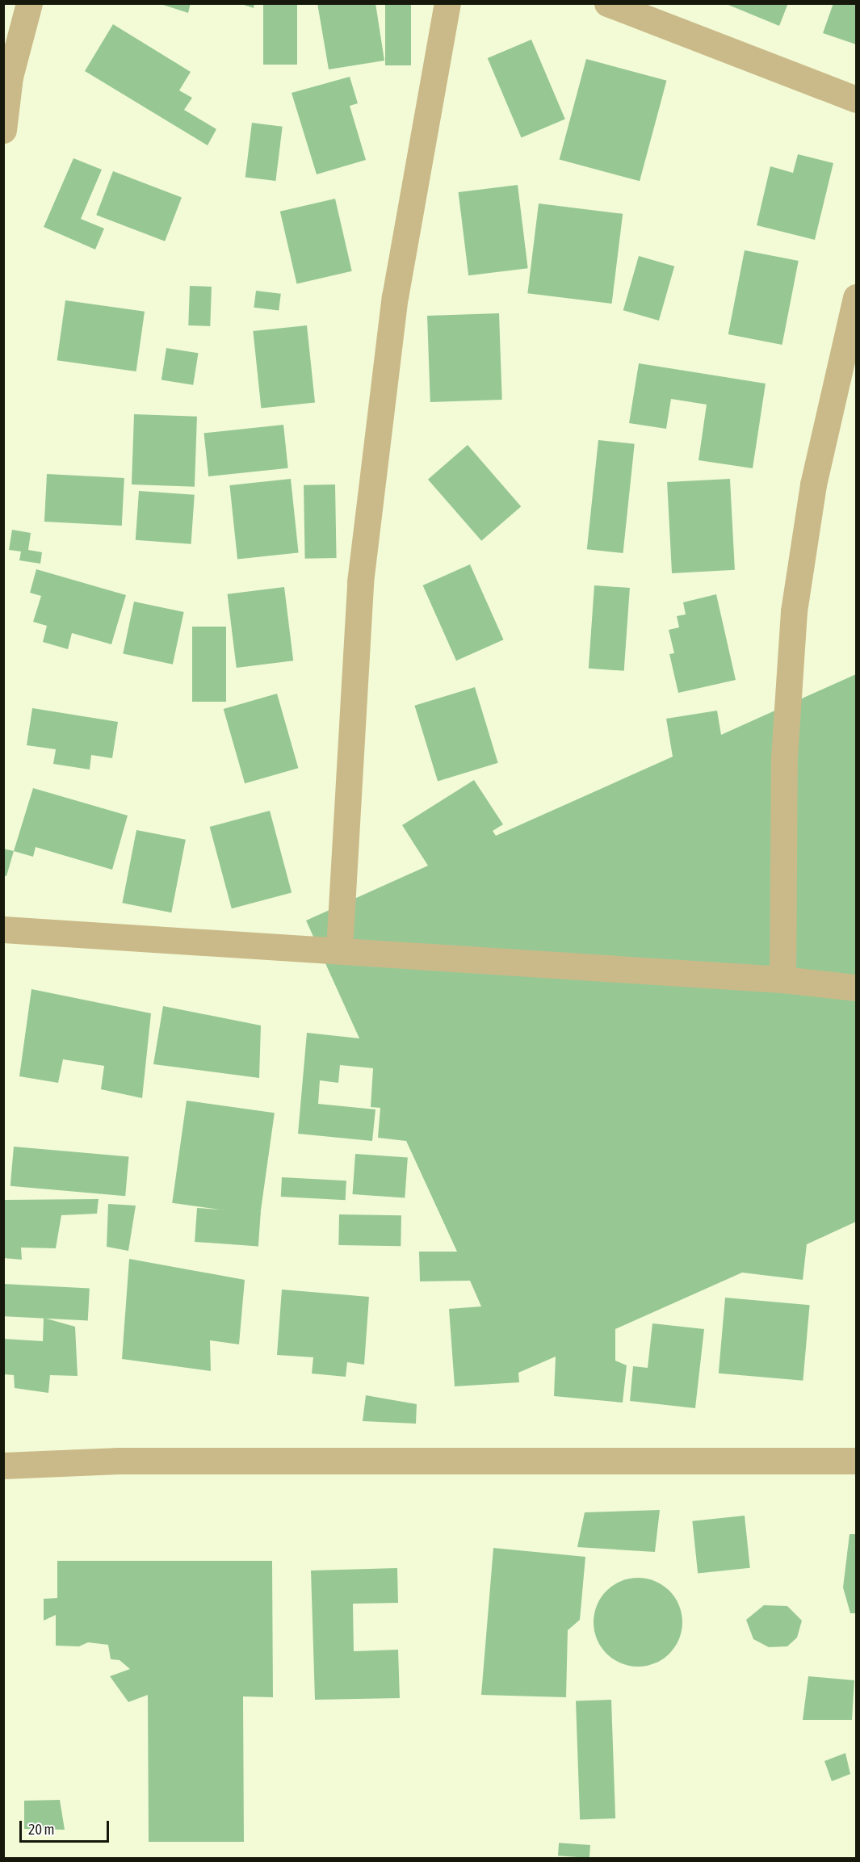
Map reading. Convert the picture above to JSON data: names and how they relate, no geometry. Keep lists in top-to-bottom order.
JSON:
{
  "scale_bar": "20 m"
}
